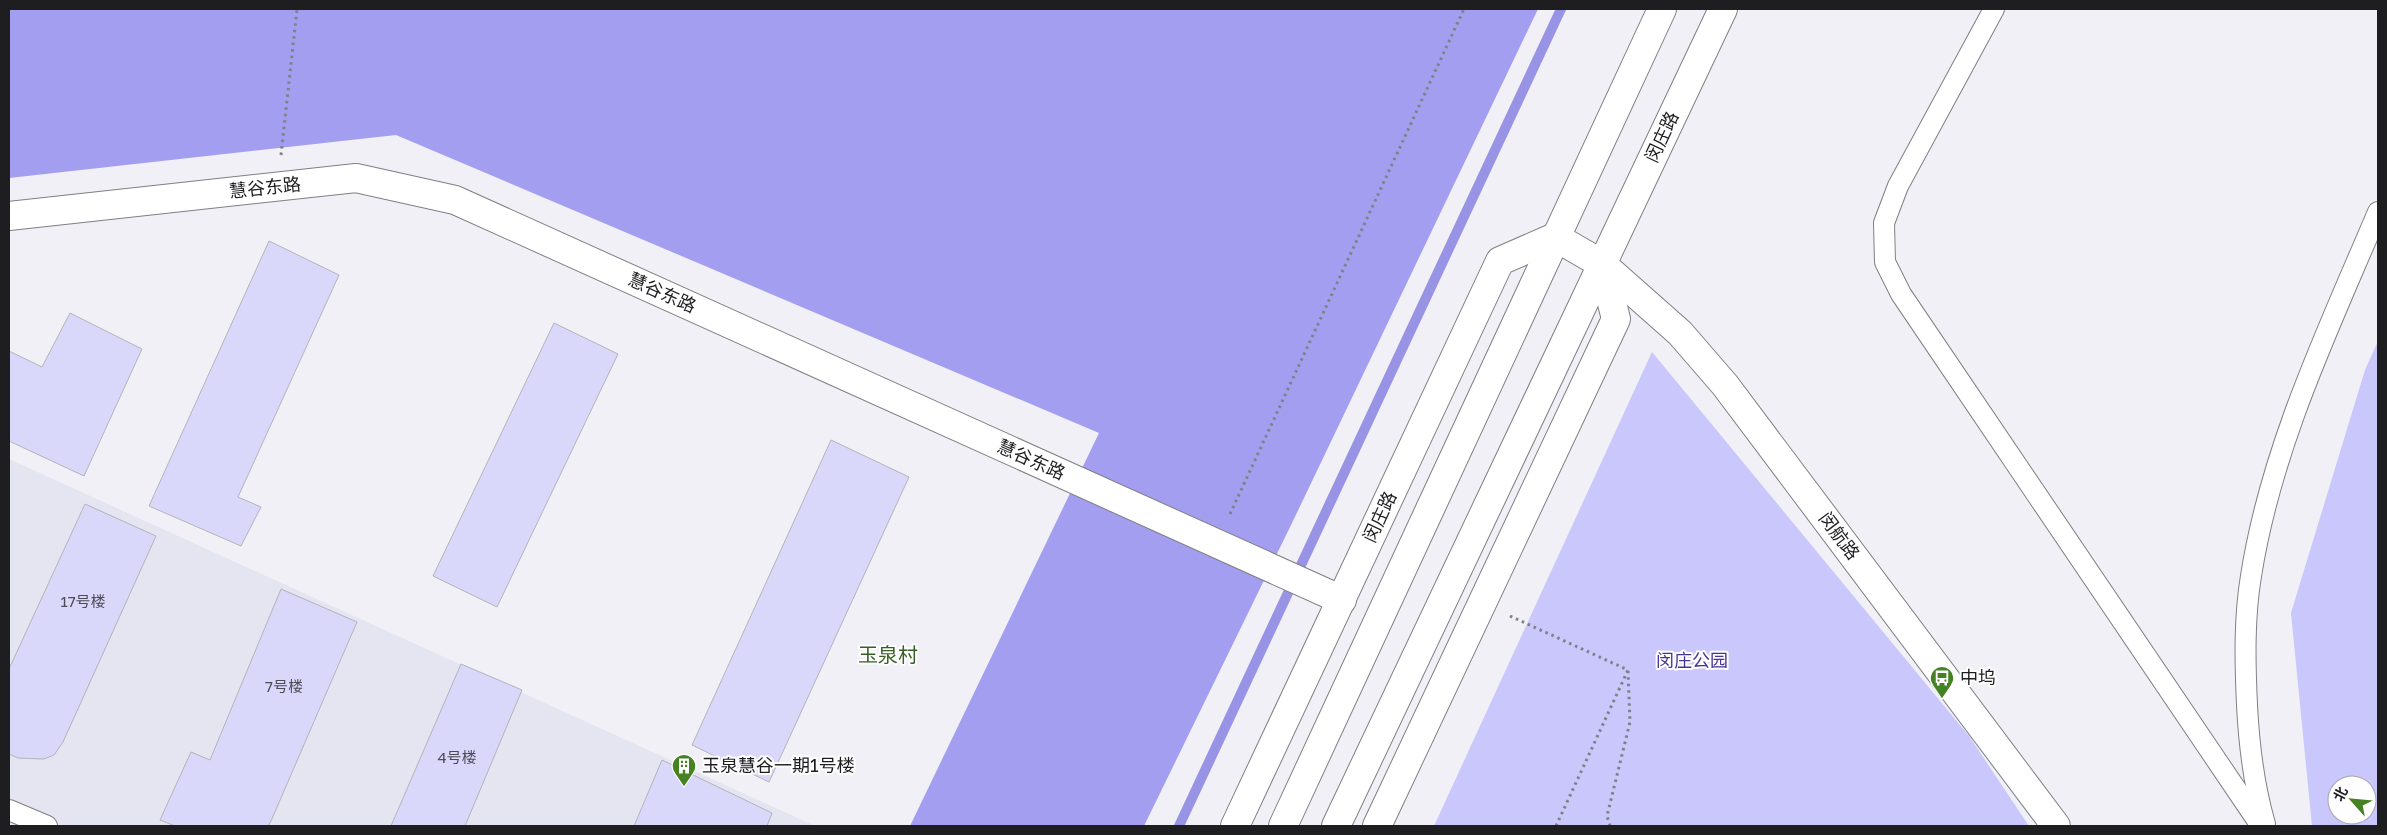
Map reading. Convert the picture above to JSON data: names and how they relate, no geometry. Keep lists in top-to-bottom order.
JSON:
{
  "streets": {
    "street": ["闵庄路", "慧谷东路", "闵航路"]
  },
  "crossings": [
    ["闵庄路", "慧谷东路"],
    ["闵庄路", "闵航路"]
  ],
  "districts": ["玉泉村"],
  "parks": ["闵庄公园"],
  "places": {
    "bus stop": ["中坞"],
    "building": ["玉泉慧谷一期1号楼"]
  },
  "house_numbers": ["17号楼", "7号楼", "4号楼"],
  "north": "top left"
}
